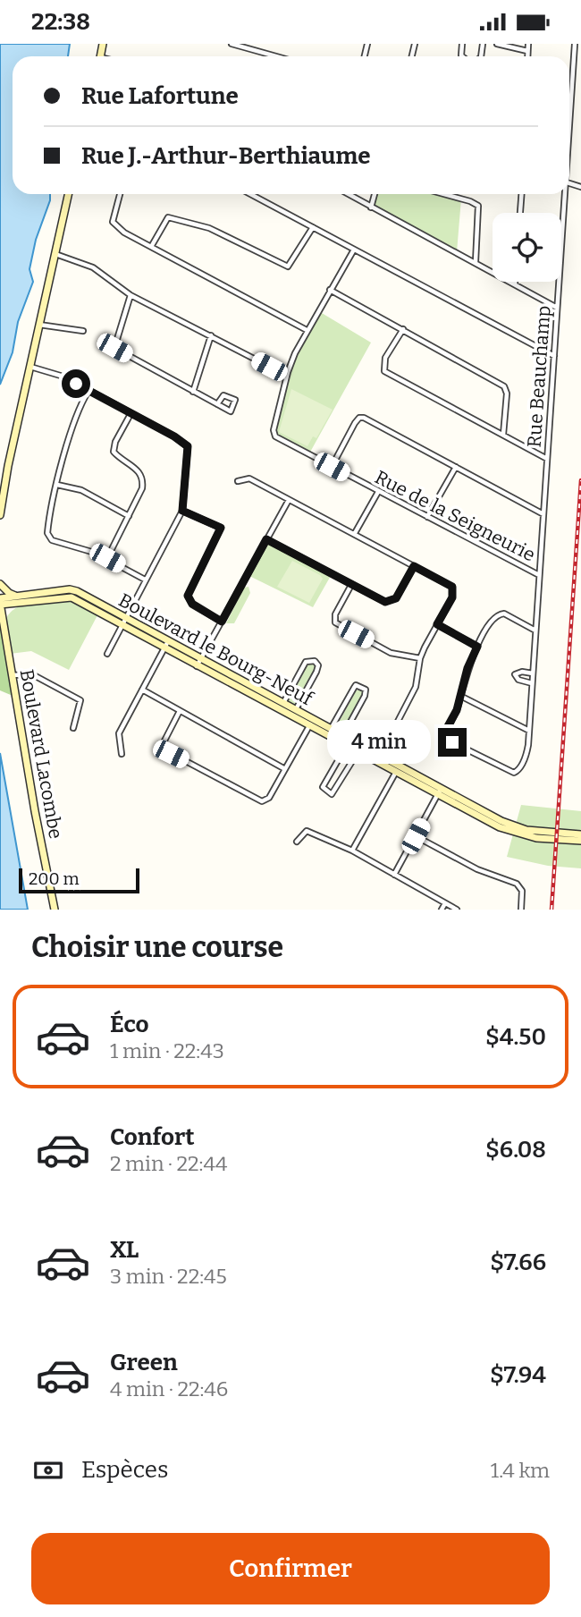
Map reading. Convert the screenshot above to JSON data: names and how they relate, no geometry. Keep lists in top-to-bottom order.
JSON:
{
  "streets": {
    "street": [
      "Rue Beauchamp",
      "Rue de la Seigneurie",
      "Boulevard le Bourg-Neuf",
      "Boulevard Lacombe"
    ]
  },
  "crossings": [
    ["Rue Beauchamp", "Rue de la Seigneurie"],
    ["Boulevard le Bourg-Neuf", "Boulevard Lacombe"]
  ],
  "scale_bar": "200 m",
  "page": {
    "status": "22:38",
    "banner": ["Rue Lafortune", "Rue J.-Arthur-Berthiaume"],
    "bubble": "4 min",
    "scale": "200 m",
    "heading": "Choisir une course",
    "list": [
      {
        "name": "Éco",
        "note": "1 min · 22:43",
        "value": "$4.50"
      },
      {
        "name": "Confort",
        "note": "2 min · 22:44",
        "value": "$6.08"
      },
      {
        "name": "XL",
        "note": "3 min · 22:45",
        "value": "$7.66"
      },
      {
        "name": "Green",
        "note": "4 min · 22:46",
        "value": "$7.94"
      }
    ],
    "pay": ["Espèces", "1.4 km"],
    "buttons": "Confirmer"
  }
}
